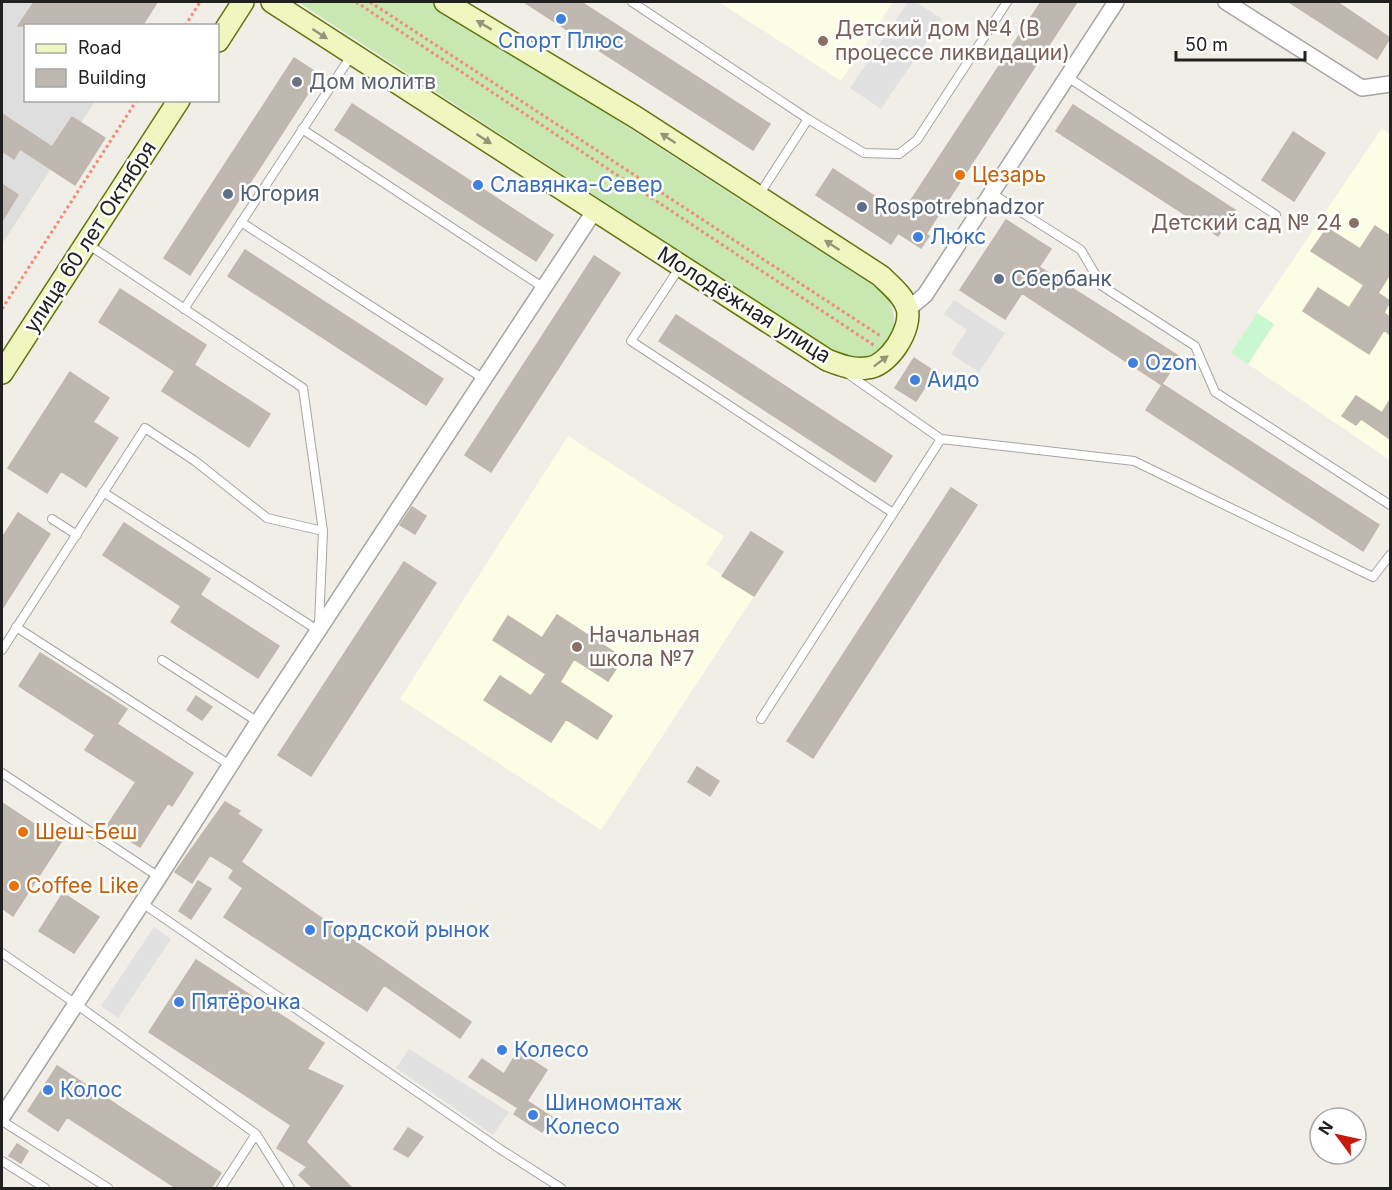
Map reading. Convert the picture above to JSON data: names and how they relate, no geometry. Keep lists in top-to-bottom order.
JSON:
{
  "streets": {
    "main road": ["улица 60 лет Октября", "Молодёжная улица"]
  },
  "places": [
    "Спорт Плюс",
    "Детский дом №4 (В процессе ликвидации)",
    "Дом молитв",
    "Цезарь",
    "Славянка-Север",
    "Югория",
    "Rospotrebnadzor",
    "Детский сад № 24",
    "Люкс",
    "Сбербанк",
    "Ozon",
    "Аидо",
    "Начальная школа №7",
    "Шеш-Беш",
    "Coffee Like",
    "Гордской рынок",
    "Пятёрочка",
    "Колесо",
    "Колос",
    "Шиномонтаж Колесо"
  ],
  "legend": ["Road", "Building"],
  "scale_bar": "50 m",
  "north": "top left"
}
